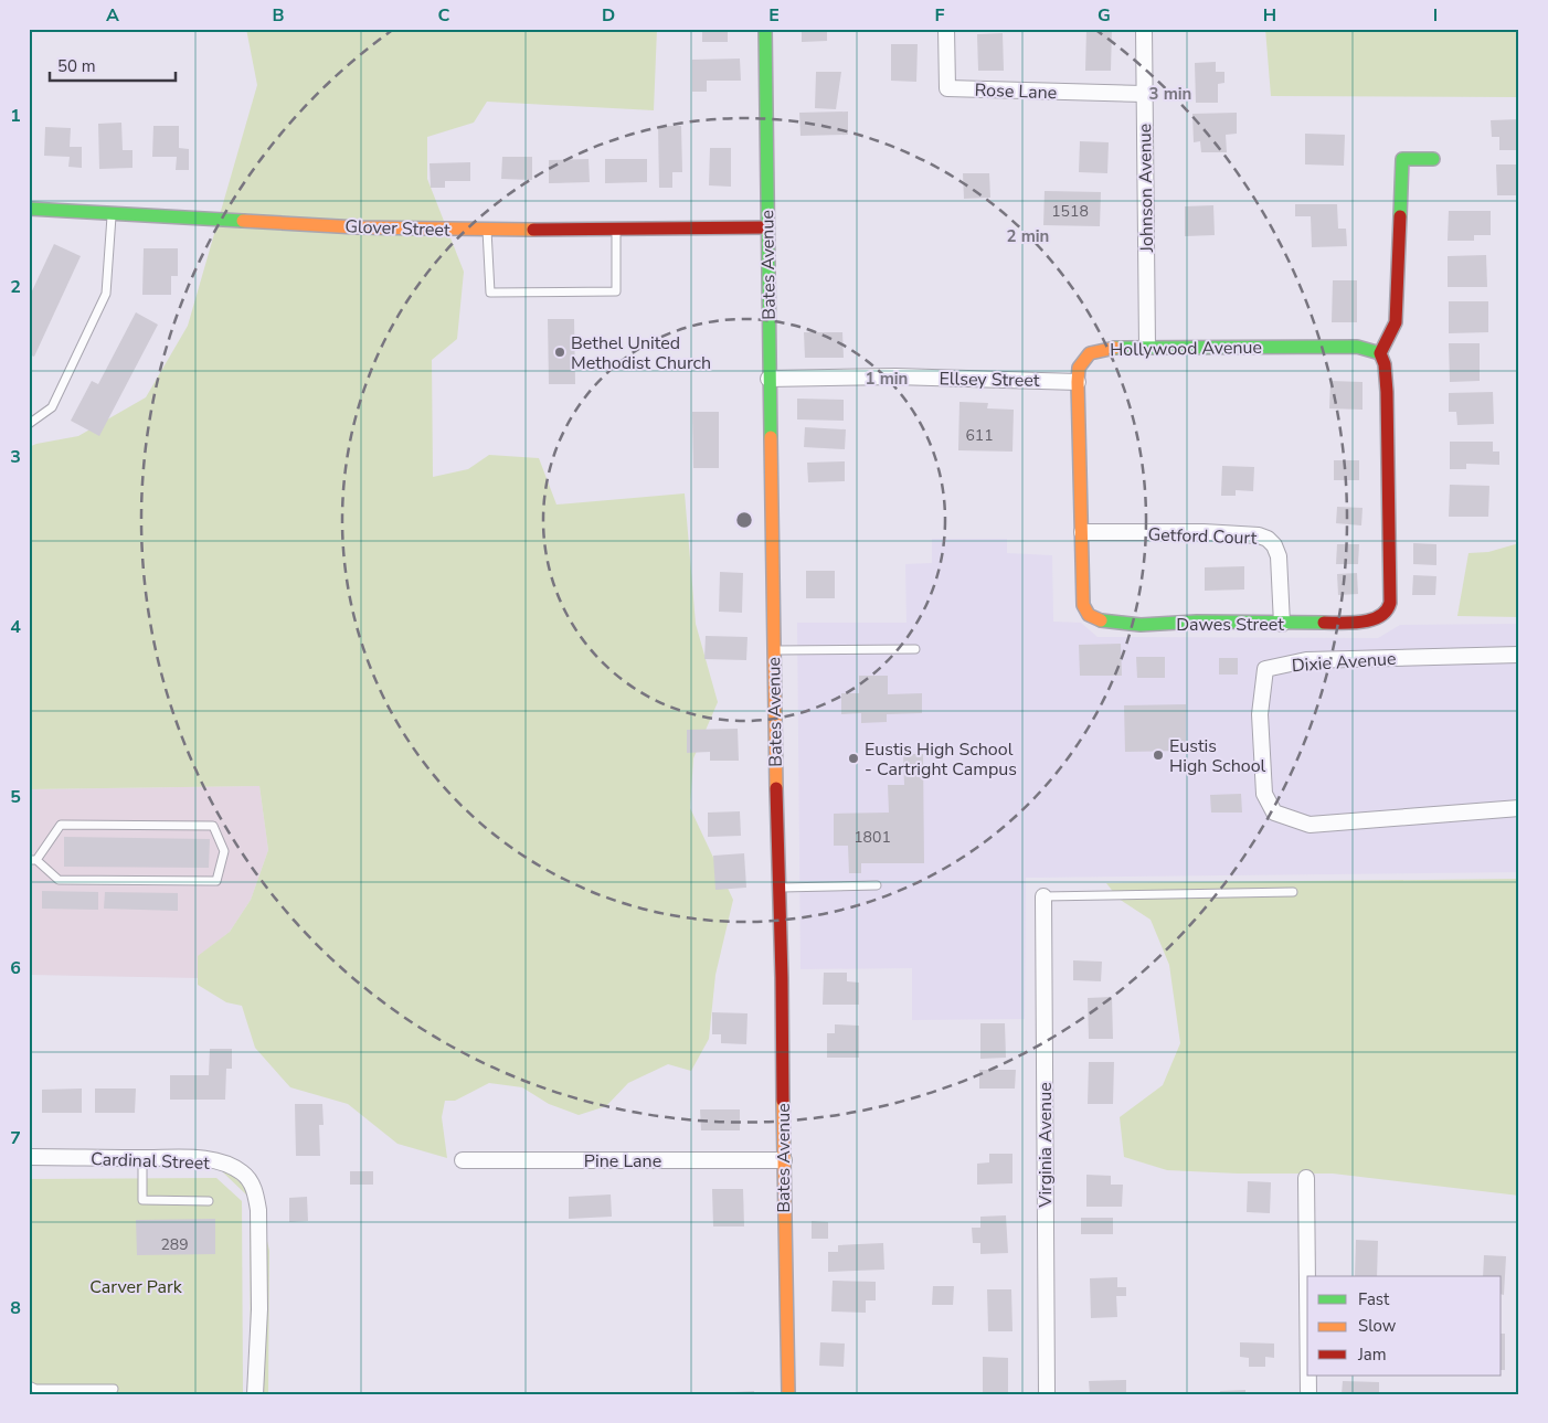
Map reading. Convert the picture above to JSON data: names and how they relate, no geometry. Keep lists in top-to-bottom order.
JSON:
{
  "streets": {
    "street": [
      "Rose Lane",
      "Johnson Avenue",
      "Glover Street",
      "Bates Avenue",
      "Hollywood Avenue",
      "Ellsey Street",
      "Getford Court",
      "Dawes Street",
      "Dixie Avenue",
      "Virginia Avenue",
      "Cardinal Street",
      "Pine Lane"
    ]
  },
  "crossings": [
    ["Rose Lane", "Johnson Avenue"],
    ["Johnson Avenue", "Hollywood Avenue"],
    ["Glover Street", "Bates Avenue"],
    ["Bates Avenue", "Ellsey Street"],
    ["Bates Avenue", "Pine Lane"],
    ["Hollywood Avenue", "Ellsey Street"],
    ["Hollywood Avenue", "Getford Court"],
    ["Hollywood Avenue", "Dawes Street"],
    ["Getford Court", "Dawes Street"]
  ],
  "parks": ["Carver Park"],
  "places": ["Bethel United Methodist Church", "Eustis High School", "Eustis High School - Cartright Campus"],
  "house_numbers": [
    "1518",
    "611",
    "1801",
    "289"
  ],
  "legend": ["Fast", "Slow", "Jam"],
  "scale_bar": "50 m",
  "grid": {
    "columns": [
      "A",
      "B",
      "C",
      "D",
      "E",
      "F",
      "G",
      "H",
      "I"
    ],
    "rows": [
      "1",
      "2",
      "3",
      "4",
      "5",
      "6",
      "7",
      "8"
    ]
  },
  "rings": ["3 min", "2 min", "1 min"]
}
